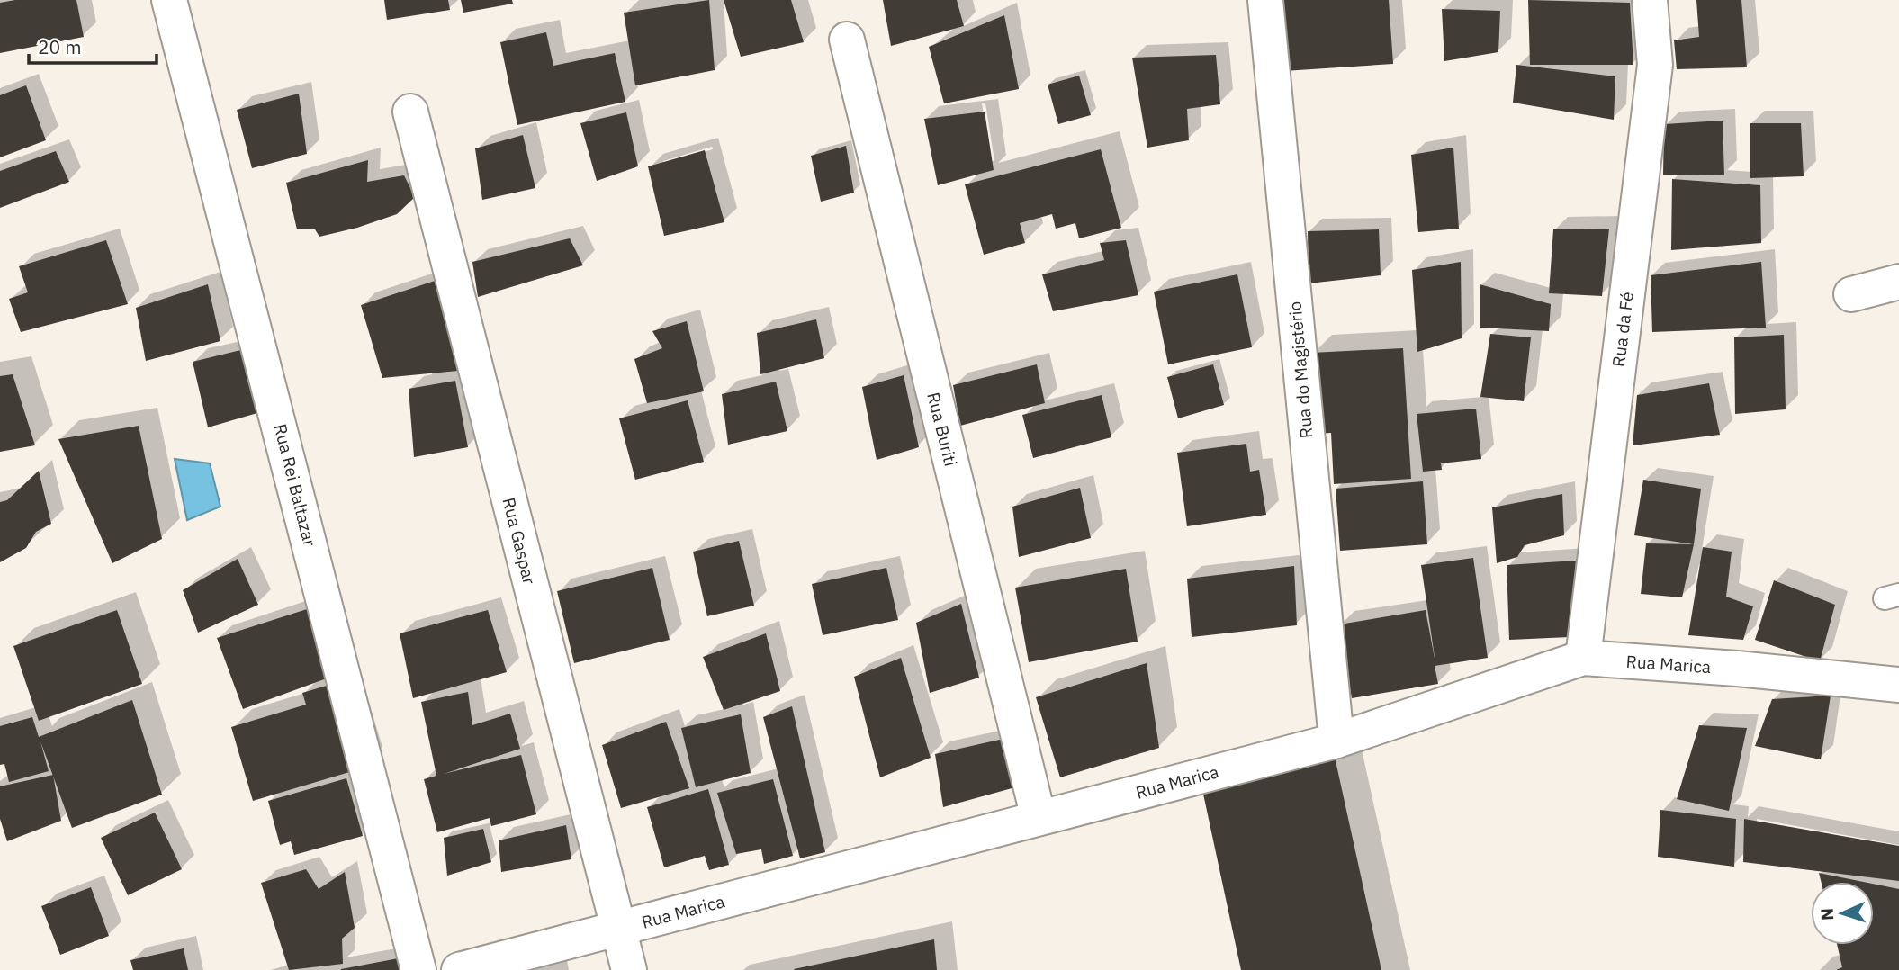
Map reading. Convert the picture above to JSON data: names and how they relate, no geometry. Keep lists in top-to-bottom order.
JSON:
{
  "streets": {
    "street": [
      "Rua da Fé",
      "Rua do Magistério",
      "Rua Buriti",
      "Rua Rei Baltazar",
      "Rua Gaspar",
      "Rua Marica"
    ]
  },
  "crossings": [
    ["Rua da Fé", "Rua Marica"],
    ["Rua do Magistério", "Rua Marica"],
    ["Rua Buriti", "Rua Marica"],
    ["Rua Gaspar", "Rua Marica"]
  ],
  "scale_bar": "20 m",
  "north": "left"
}
